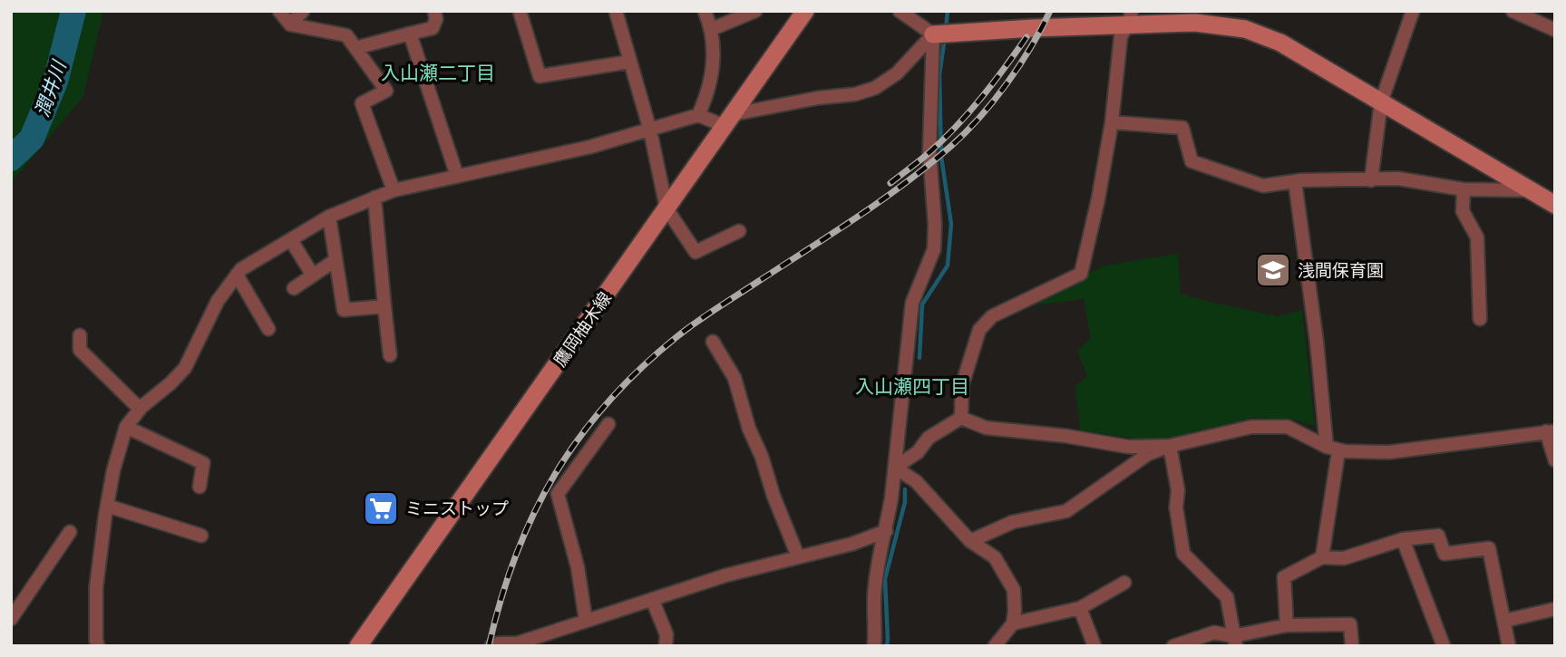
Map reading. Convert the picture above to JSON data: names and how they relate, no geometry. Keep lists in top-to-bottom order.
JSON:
{
  "streets": {
    "main road": ["鷹岡柚木線"]
  },
  "districts": ["入山瀬二丁目", "入山瀬四丁目"],
  "water": ["潤井川"],
  "places": {
    "school or university": ["浅間保育園"],
    "supermarket": ["ミニストップ"]
  }
}
